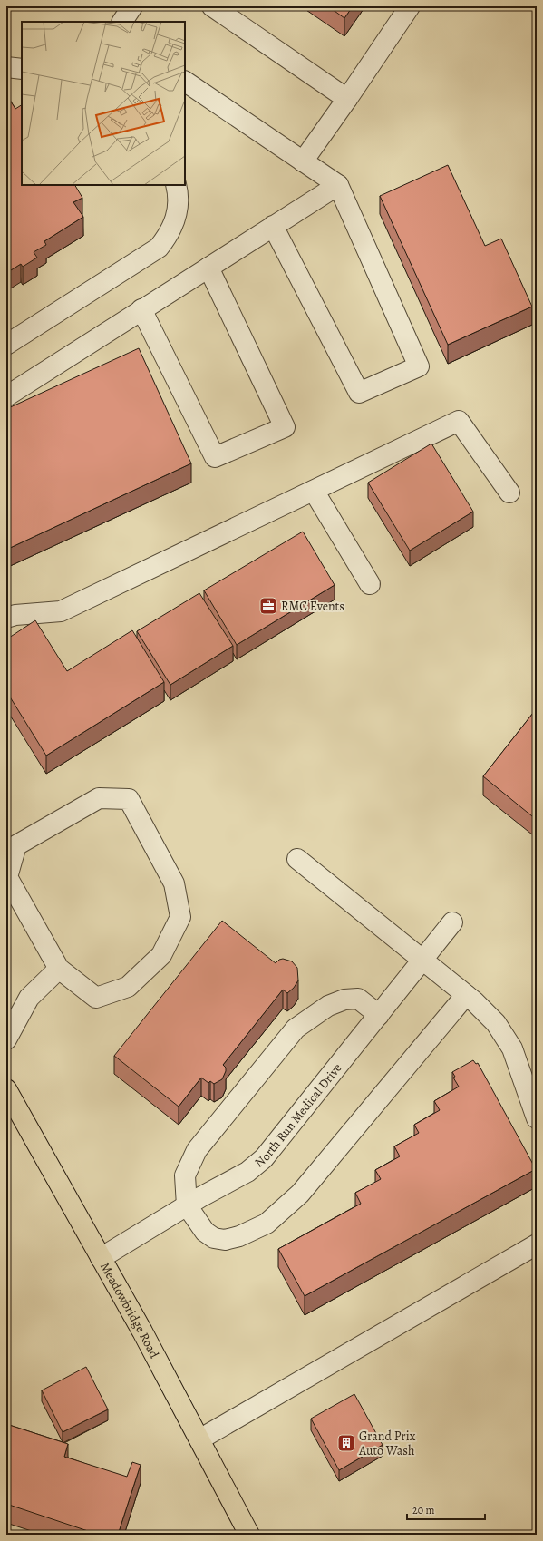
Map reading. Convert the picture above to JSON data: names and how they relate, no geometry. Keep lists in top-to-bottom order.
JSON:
{
  "streets": {
    "main road": ["Meadowbridge Road"],
    "street": ["North Run Medical Drive"]
  },
  "crossings": [
    ["North Run Medical Drive", "Meadowbridge Road"]
  ],
  "places": {
    "office": ["RMC Events"],
    "building": ["Grand Prix Auto Wash"]
  },
  "scale_bar": "20 m"
}
